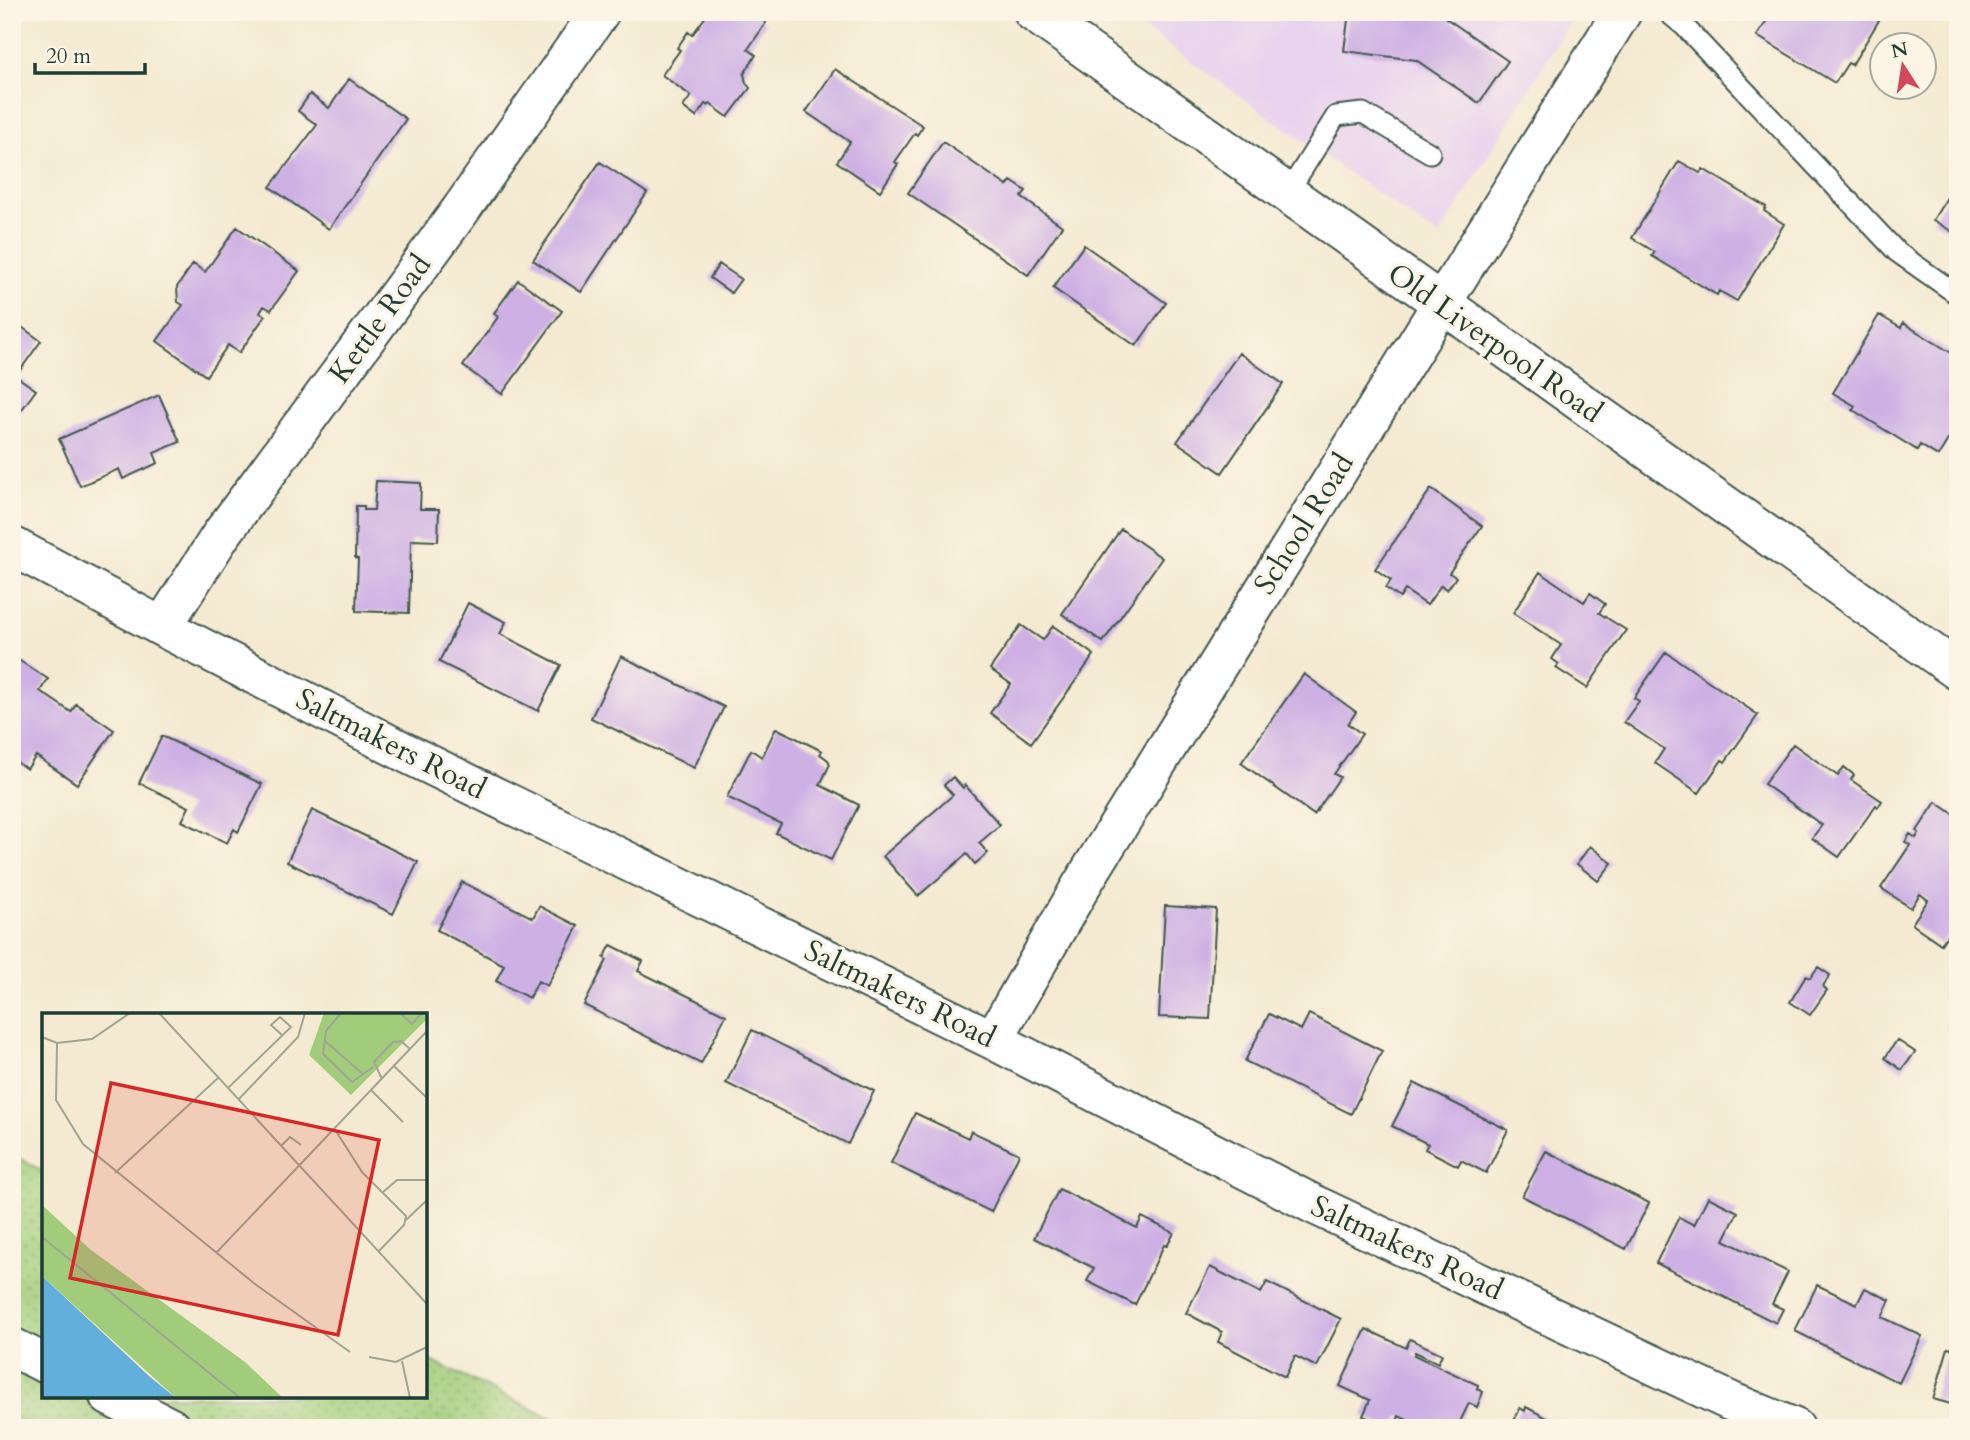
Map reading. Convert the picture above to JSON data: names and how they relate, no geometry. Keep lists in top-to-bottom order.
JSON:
{
  "streets": {
    "street": [
      "Kettle Road",
      "Old Liverpool Road",
      "School Road",
      "Saltmakers Road"
    ]
  },
  "crossings": [
    ["Kettle Road", "Saltmakers Road"],
    ["Old Liverpool Road", "School Road"],
    ["School Road", "Saltmakers Road"]
  ],
  "scale_bar": "20 m",
  "north": "top"
}
